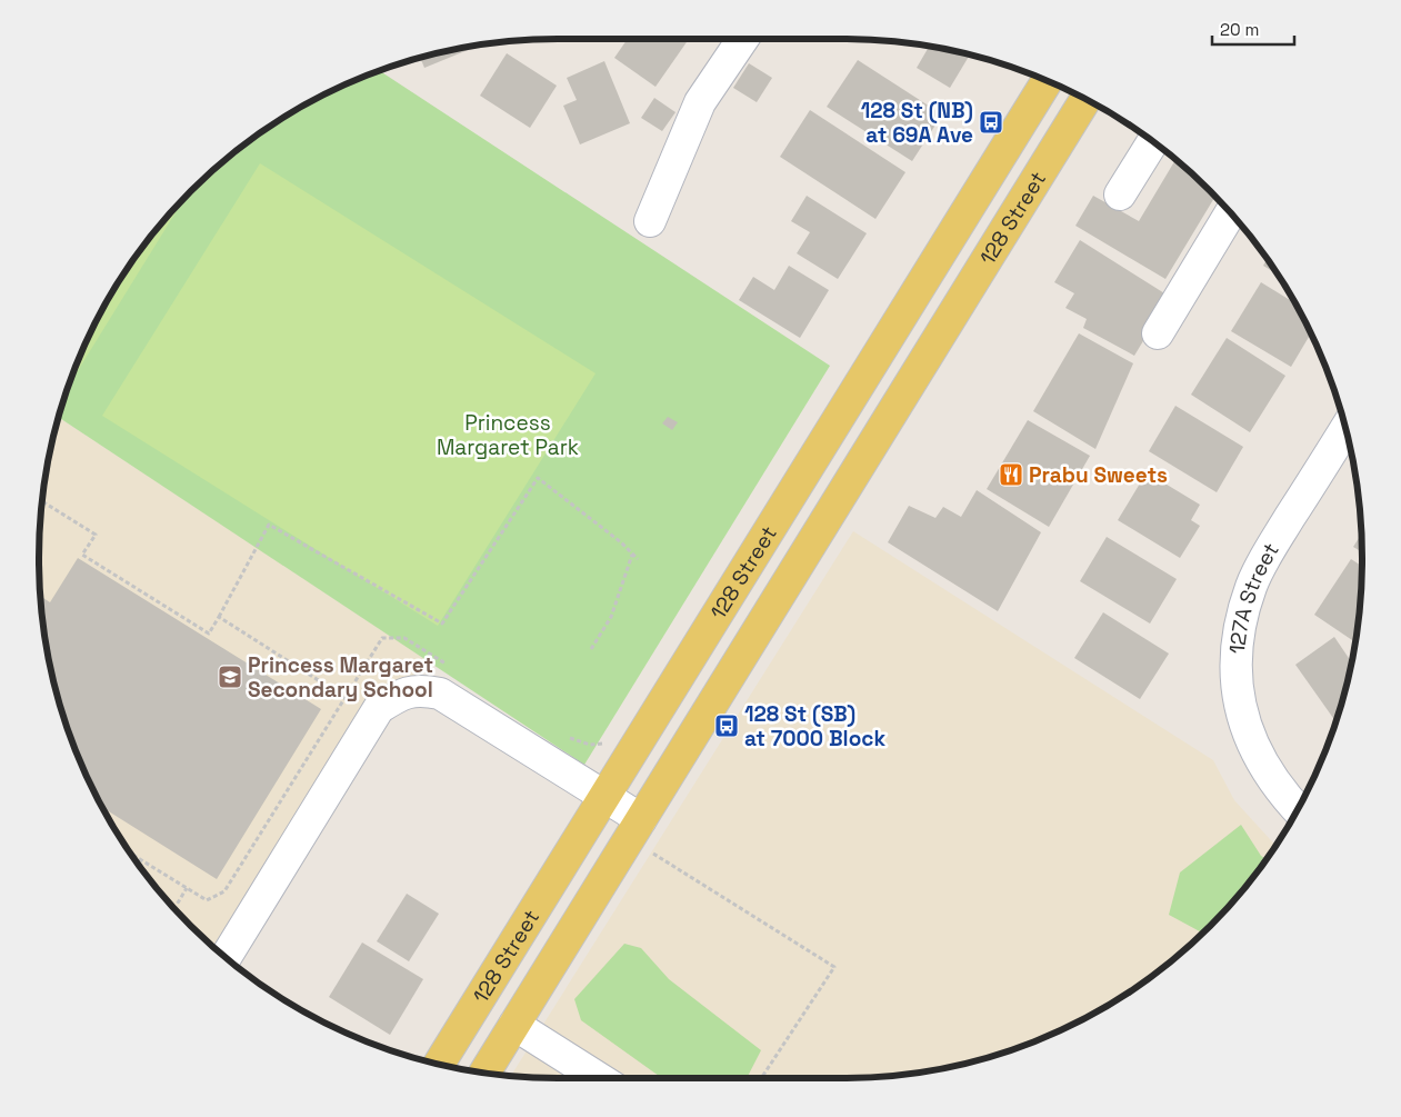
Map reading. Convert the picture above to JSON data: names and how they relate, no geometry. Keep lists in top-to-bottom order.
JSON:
{
  "streets": {
    "main road": ["128 Street"],
    "street": ["127A Street"]
  },
  "parks": ["Princess Margaret Park"],
  "places": {
    "bus stop": ["128 St (NB) at 69A Ave", "128 St (SB) at 7000 Block"],
    "restaurant": ["Prabu Sweets"],
    "school or university": ["Princess Margaret Secondary School"]
  },
  "scale_bar": "20 m"
}
